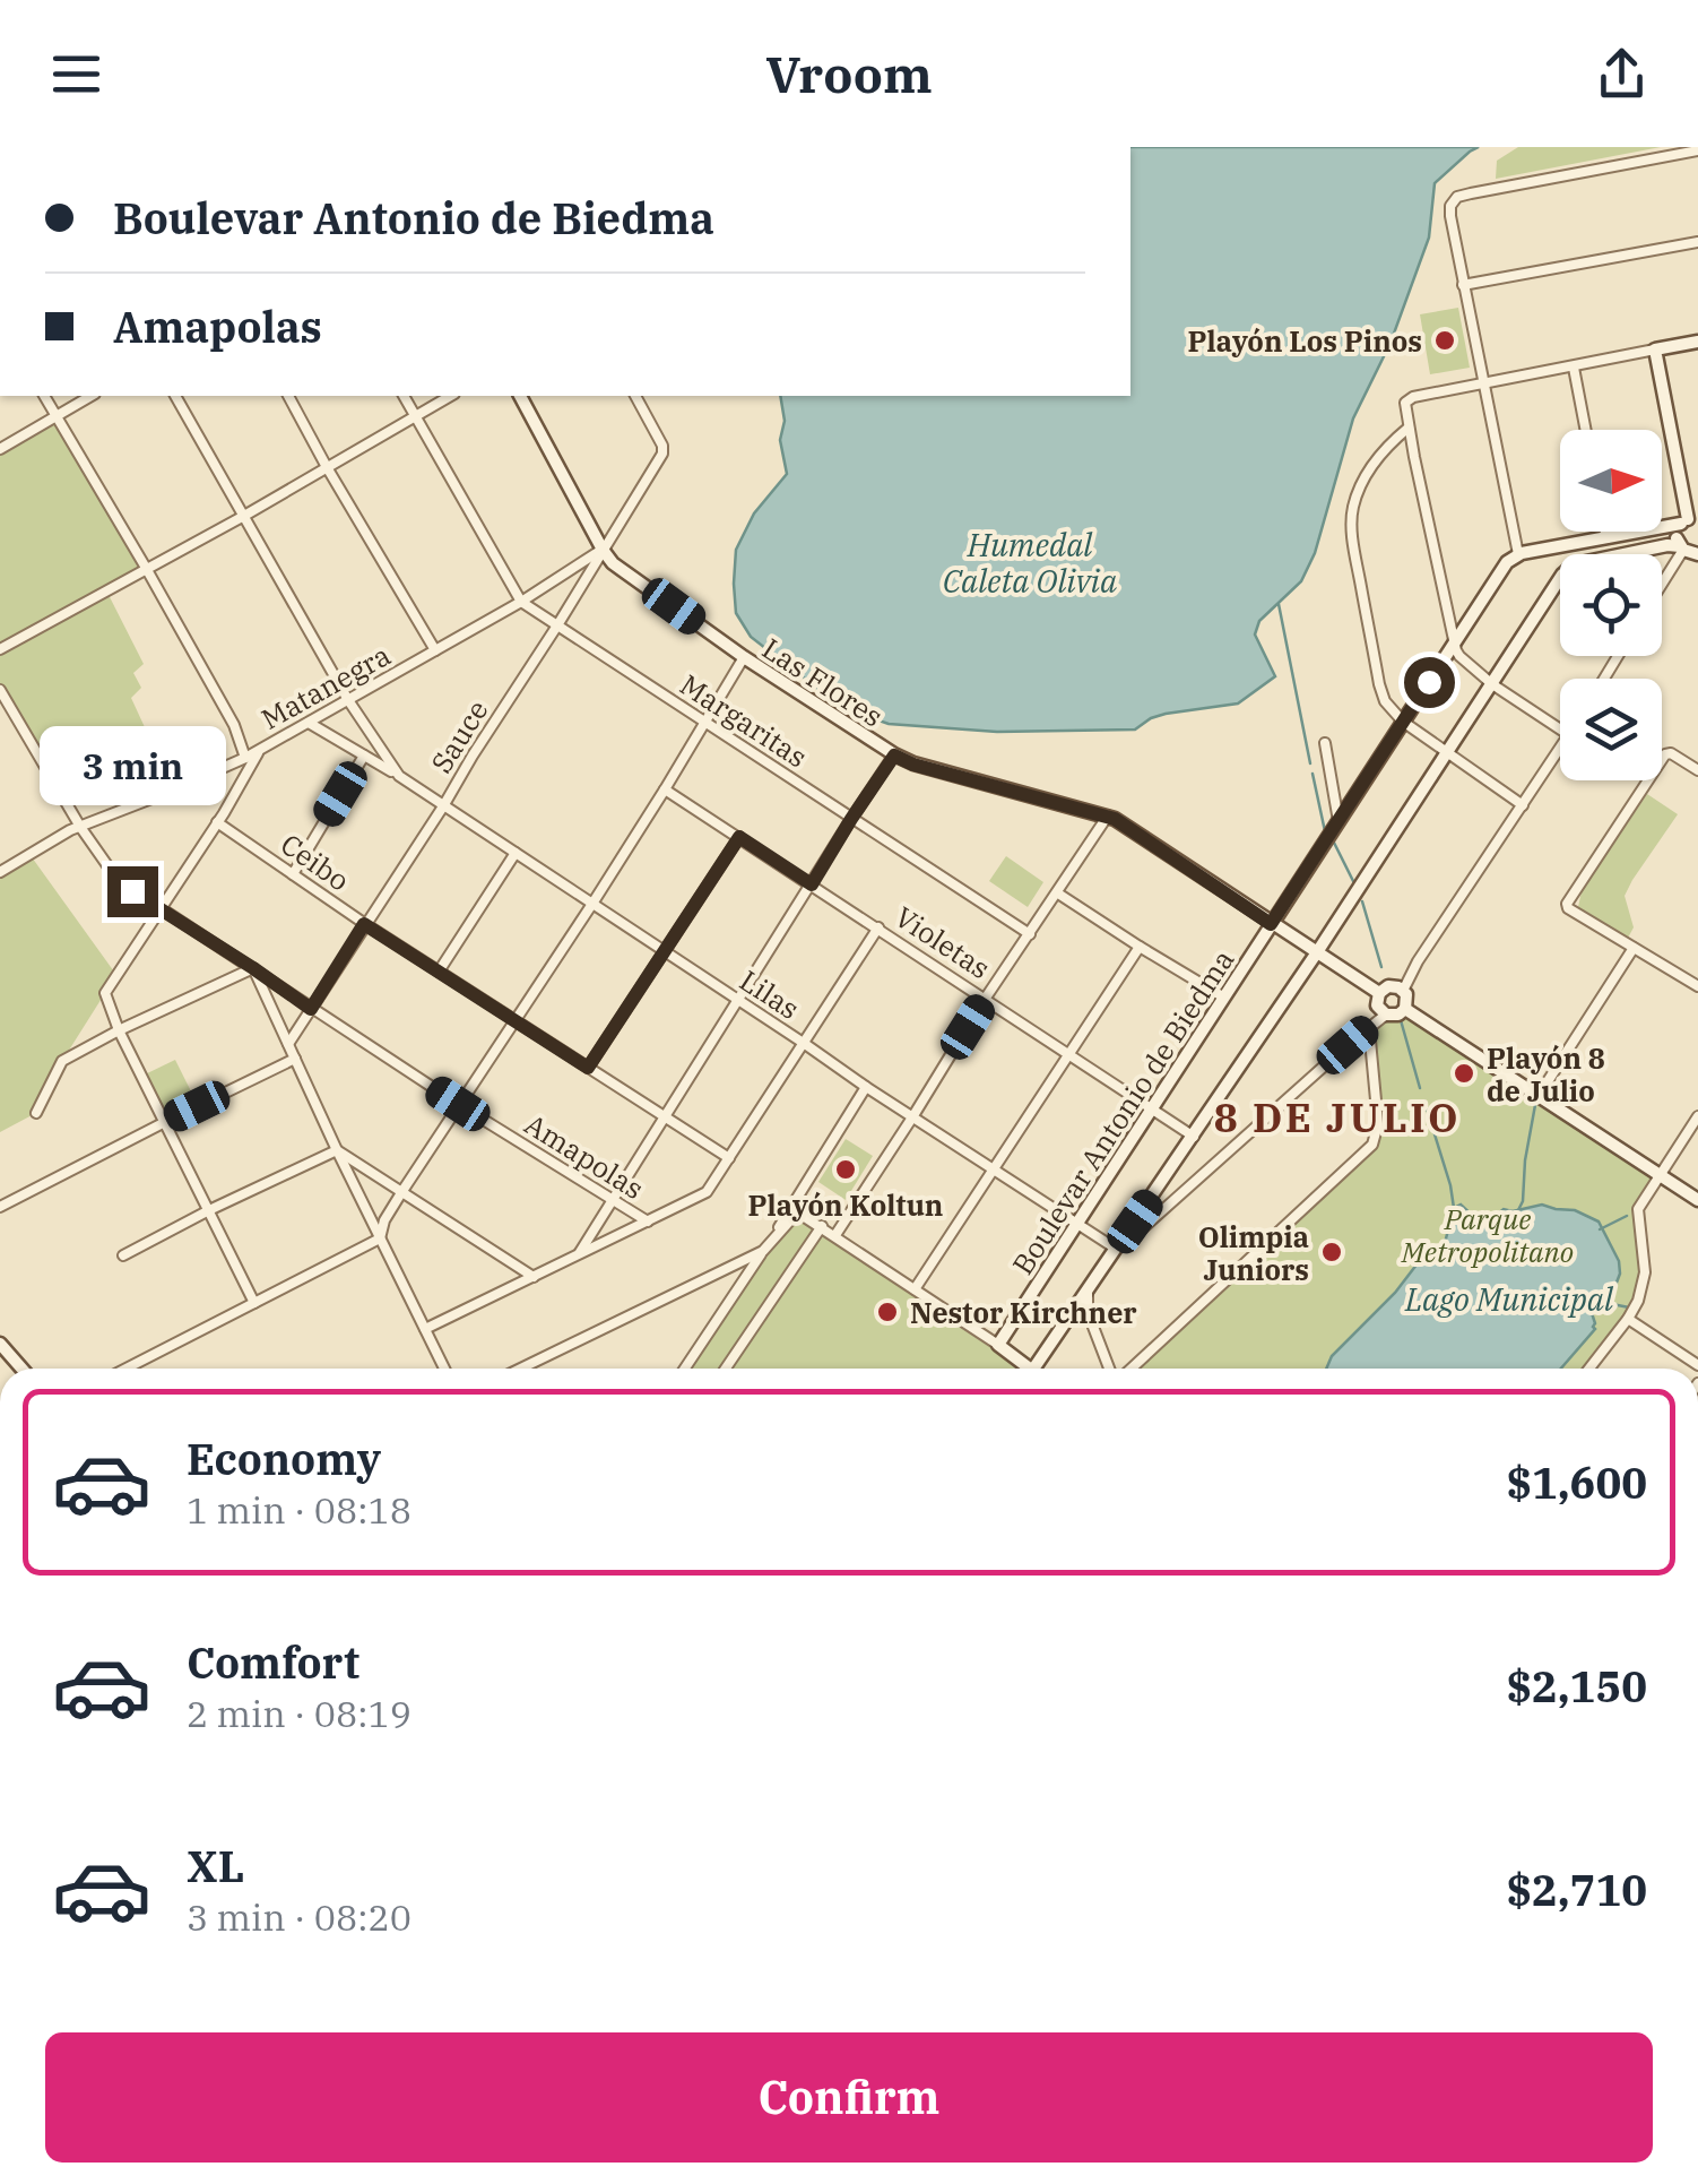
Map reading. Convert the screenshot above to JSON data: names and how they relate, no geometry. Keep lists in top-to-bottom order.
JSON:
{
  "streets": {
    "street": [
      "Las Flores",
      "Matanegra",
      "Margaritas",
      "Sauce",
      "Ceibo",
      "Violetas",
      "Lilas",
      "Boulevar Antonio de Biedma",
      "Amapolas"
    ]
  },
  "crossings": [
    ["Las Flores", "Matanegra"],
    ["Las Flores", "Sauce"],
    ["Las Flores", "Boulevar Antonio de Biedma"],
    ["Matanegra", "Margaritas"],
    ["Matanegra", "Sauce"],
    ["Matanegra", "Lilas"],
    ["Matanegra", "Amapolas"],
    ["Margaritas", "Sauce"],
    ["Sauce", "Ceibo"],
    ["Sauce", "Lilas"],
    ["Sauce", "Amapolas"],
    ["Violetas", "Boulevar Antonio de Biedma"],
    ["Lilas", "Boulevar Antonio de Biedma"]
  ],
  "districts": ["8 DE JULIO"],
  "water": ["Humedal Caleta Olivia", "Lago Municipal"],
  "parks": ["Parque Metropolitano"],
  "places": [
    "Playón Los Pinos",
    "Playón 8 de Julio",
    "Playón Koltun",
    "Olimpia Juniors",
    "Nestor Kirchner"
  ],
  "north": "right",
  "page": {
    "header": "Vroom",
    "banner": ["Boulevar Antonio de Biedma", "Amapolas"],
    "bubble": "3 min",
    "list": [
      {
        "name": "Economy",
        "note": "1 min · 08:18",
        "value": "$1,600"
      },
      {
        "name": "Comfort",
        "note": "2 min · 08:19",
        "value": "$2,150"
      },
      {
        "name": "XL",
        "note": "3 min · 08:20",
        "value": "$2,710"
      }
    ],
    "buttons": "Confirm"
  }
}
